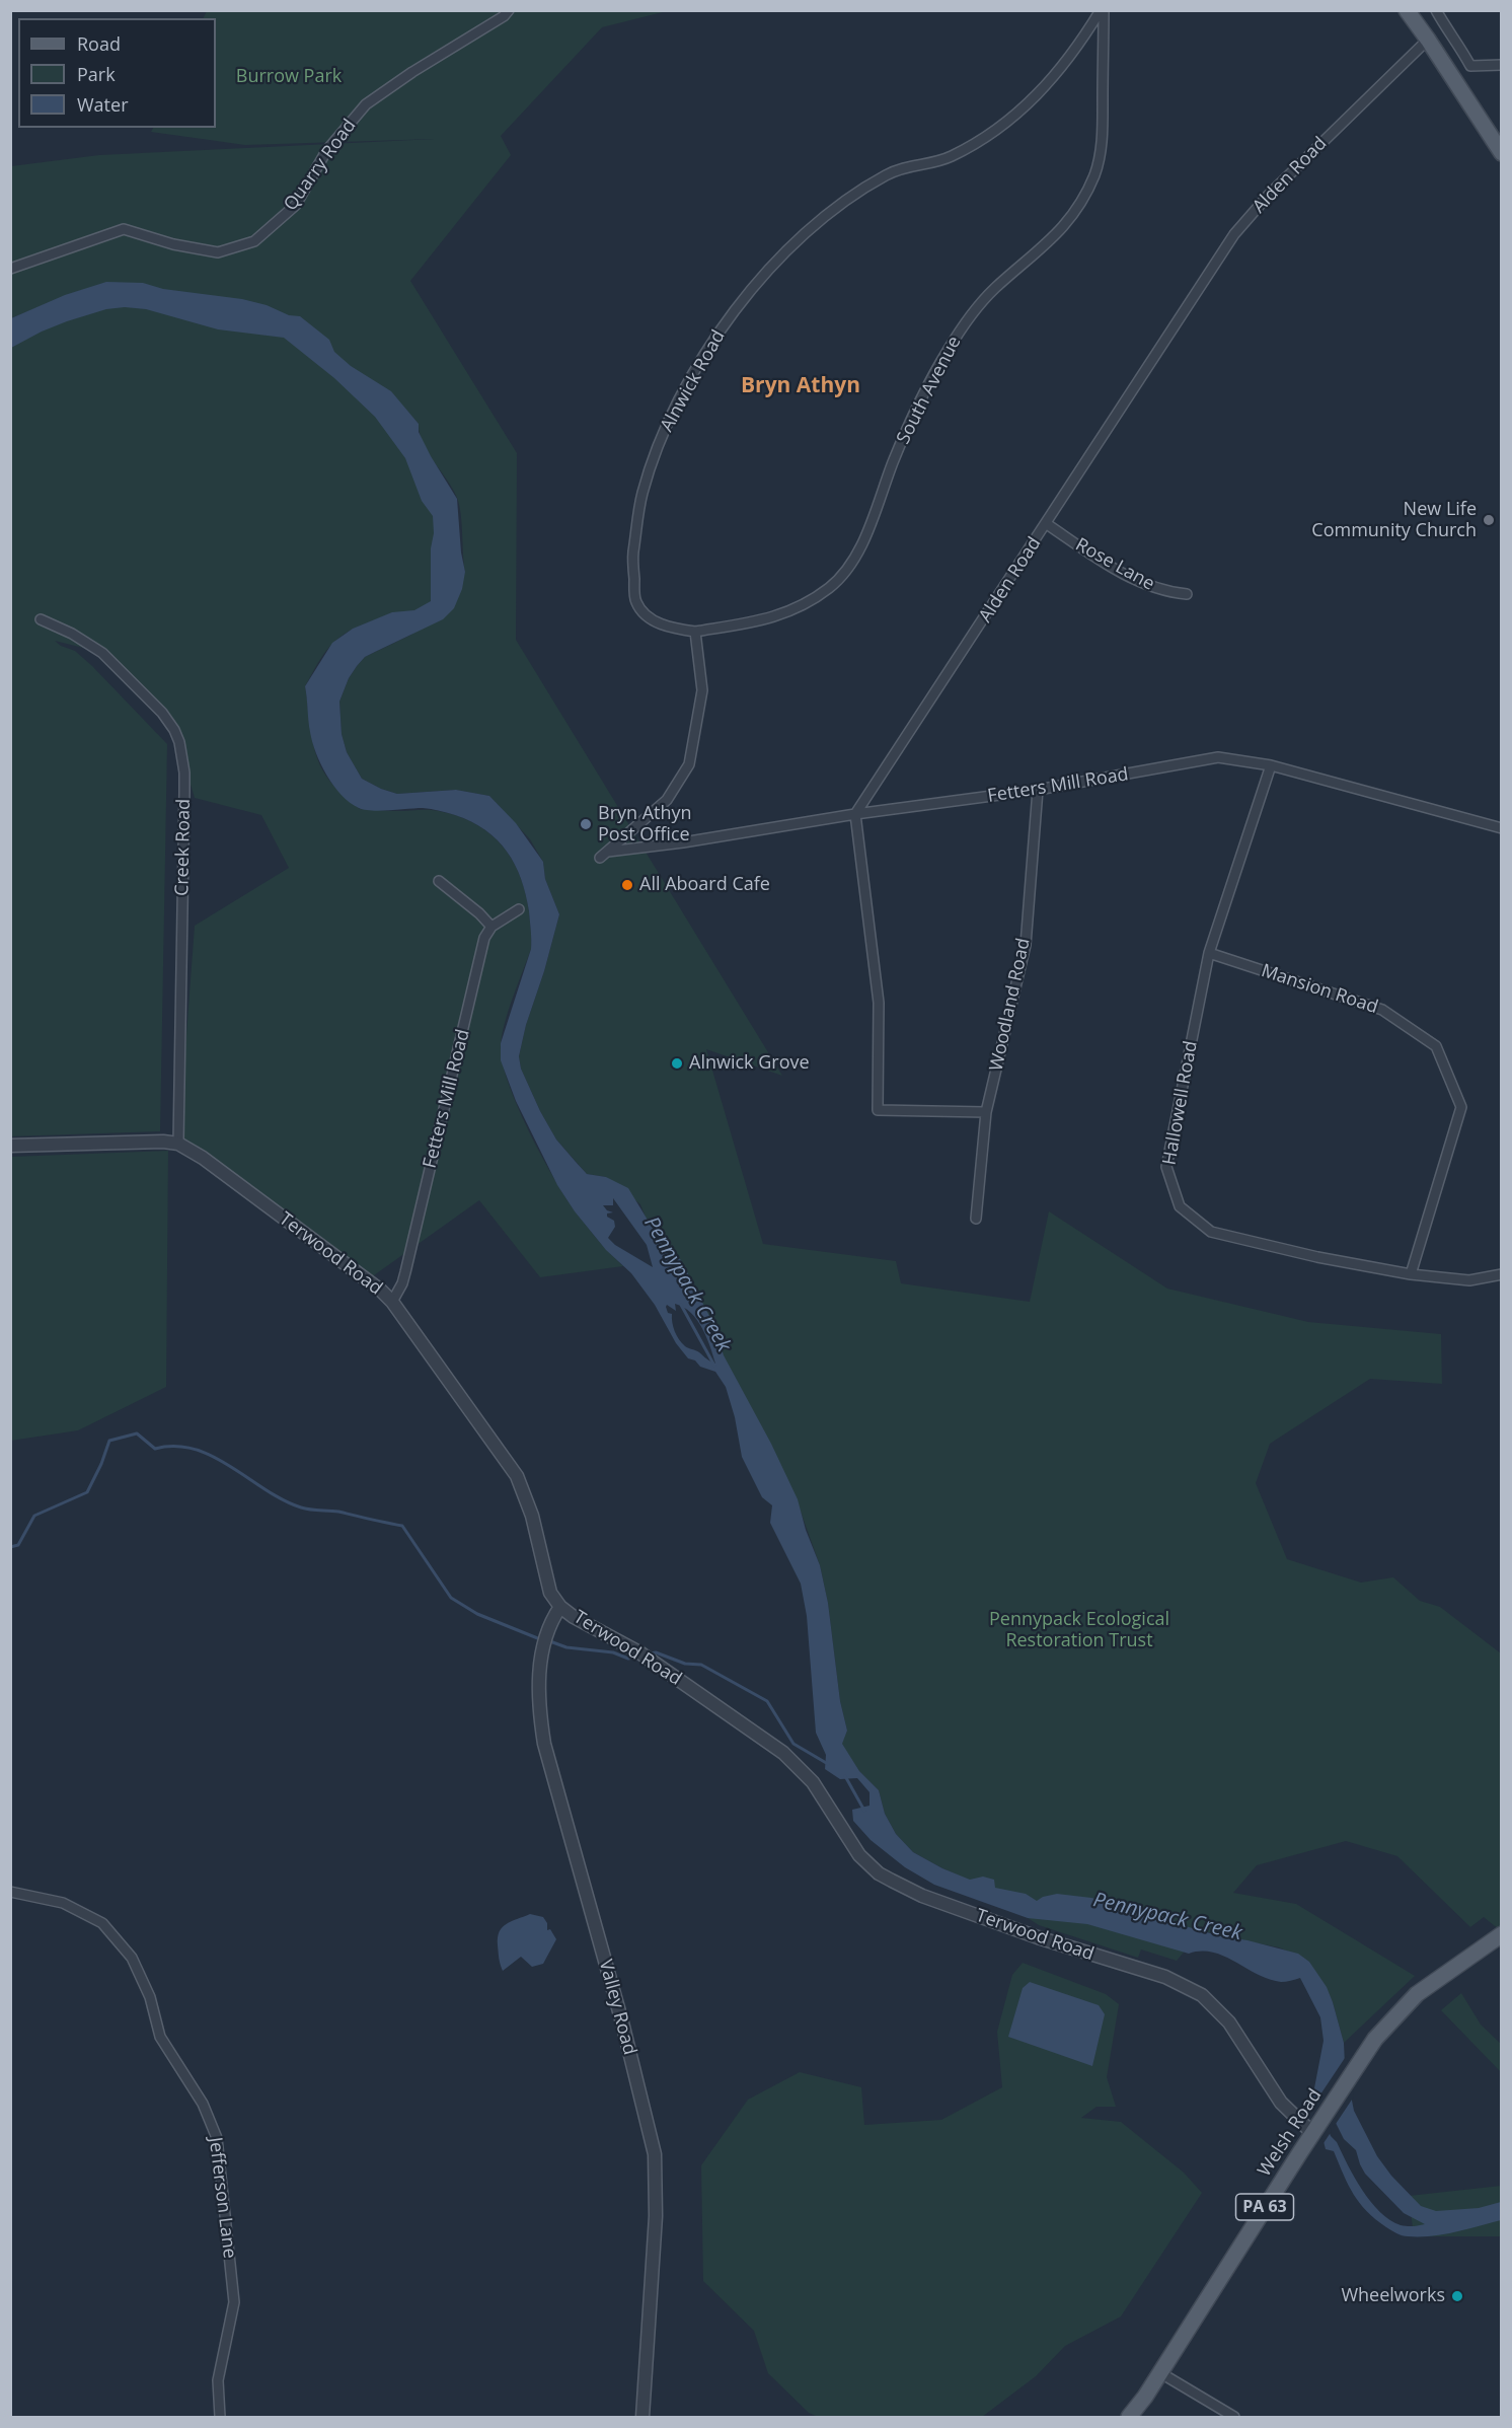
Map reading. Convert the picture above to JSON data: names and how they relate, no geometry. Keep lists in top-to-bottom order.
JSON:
{
  "streets": {
    "main road": ["Welsh Road", "PA 63"],
    "street": [
      "Quarry Road",
      "Alden Road",
      "Alnwick Road",
      "South Avenue",
      "Rose Lane",
      "Fetters Mill Road",
      "Creek Road",
      "Mansion Road",
      "Woodland Road",
      "Hallowell Road",
      "Terwood Road",
      "Valley Road",
      "Jefferson Lane"
    ]
  },
  "crossings": [
    ["Alden Road", "Rose Lane"],
    ["Alden Road", "Fetters Mill Road"],
    ["Alnwick Road", "South Avenue"],
    ["Alnwick Road", "Fetters Mill Road"],
    ["South Avenue", "Fetters Mill Road"],
    ["Fetters Mill Road", "Woodland Road"],
    ["Fetters Mill Road", "Hallowell Road"],
    ["Fetters Mill Road", "Terwood Road"],
    ["Creek Road", "Terwood Road"],
    ["Mansion Road", "Hallowell Road"],
    ["Terwood Road", "Valley Road"],
    ["Terwood Road", "Welsh Road"]
  ],
  "districts": ["Bryn Athyn"],
  "water": ["Pennypack Creek"],
  "parks": ["Burrow Park", "Pennypack Ecological Restoration Trust"],
  "places": [
    "New Life Community Church",
    "Bryn Athyn Post Office",
    "All Aboard Cafe",
    "Alnwick Grove",
    "Wheelworks"
  ],
  "legend": ["Road", "Park", "Water"]
}
